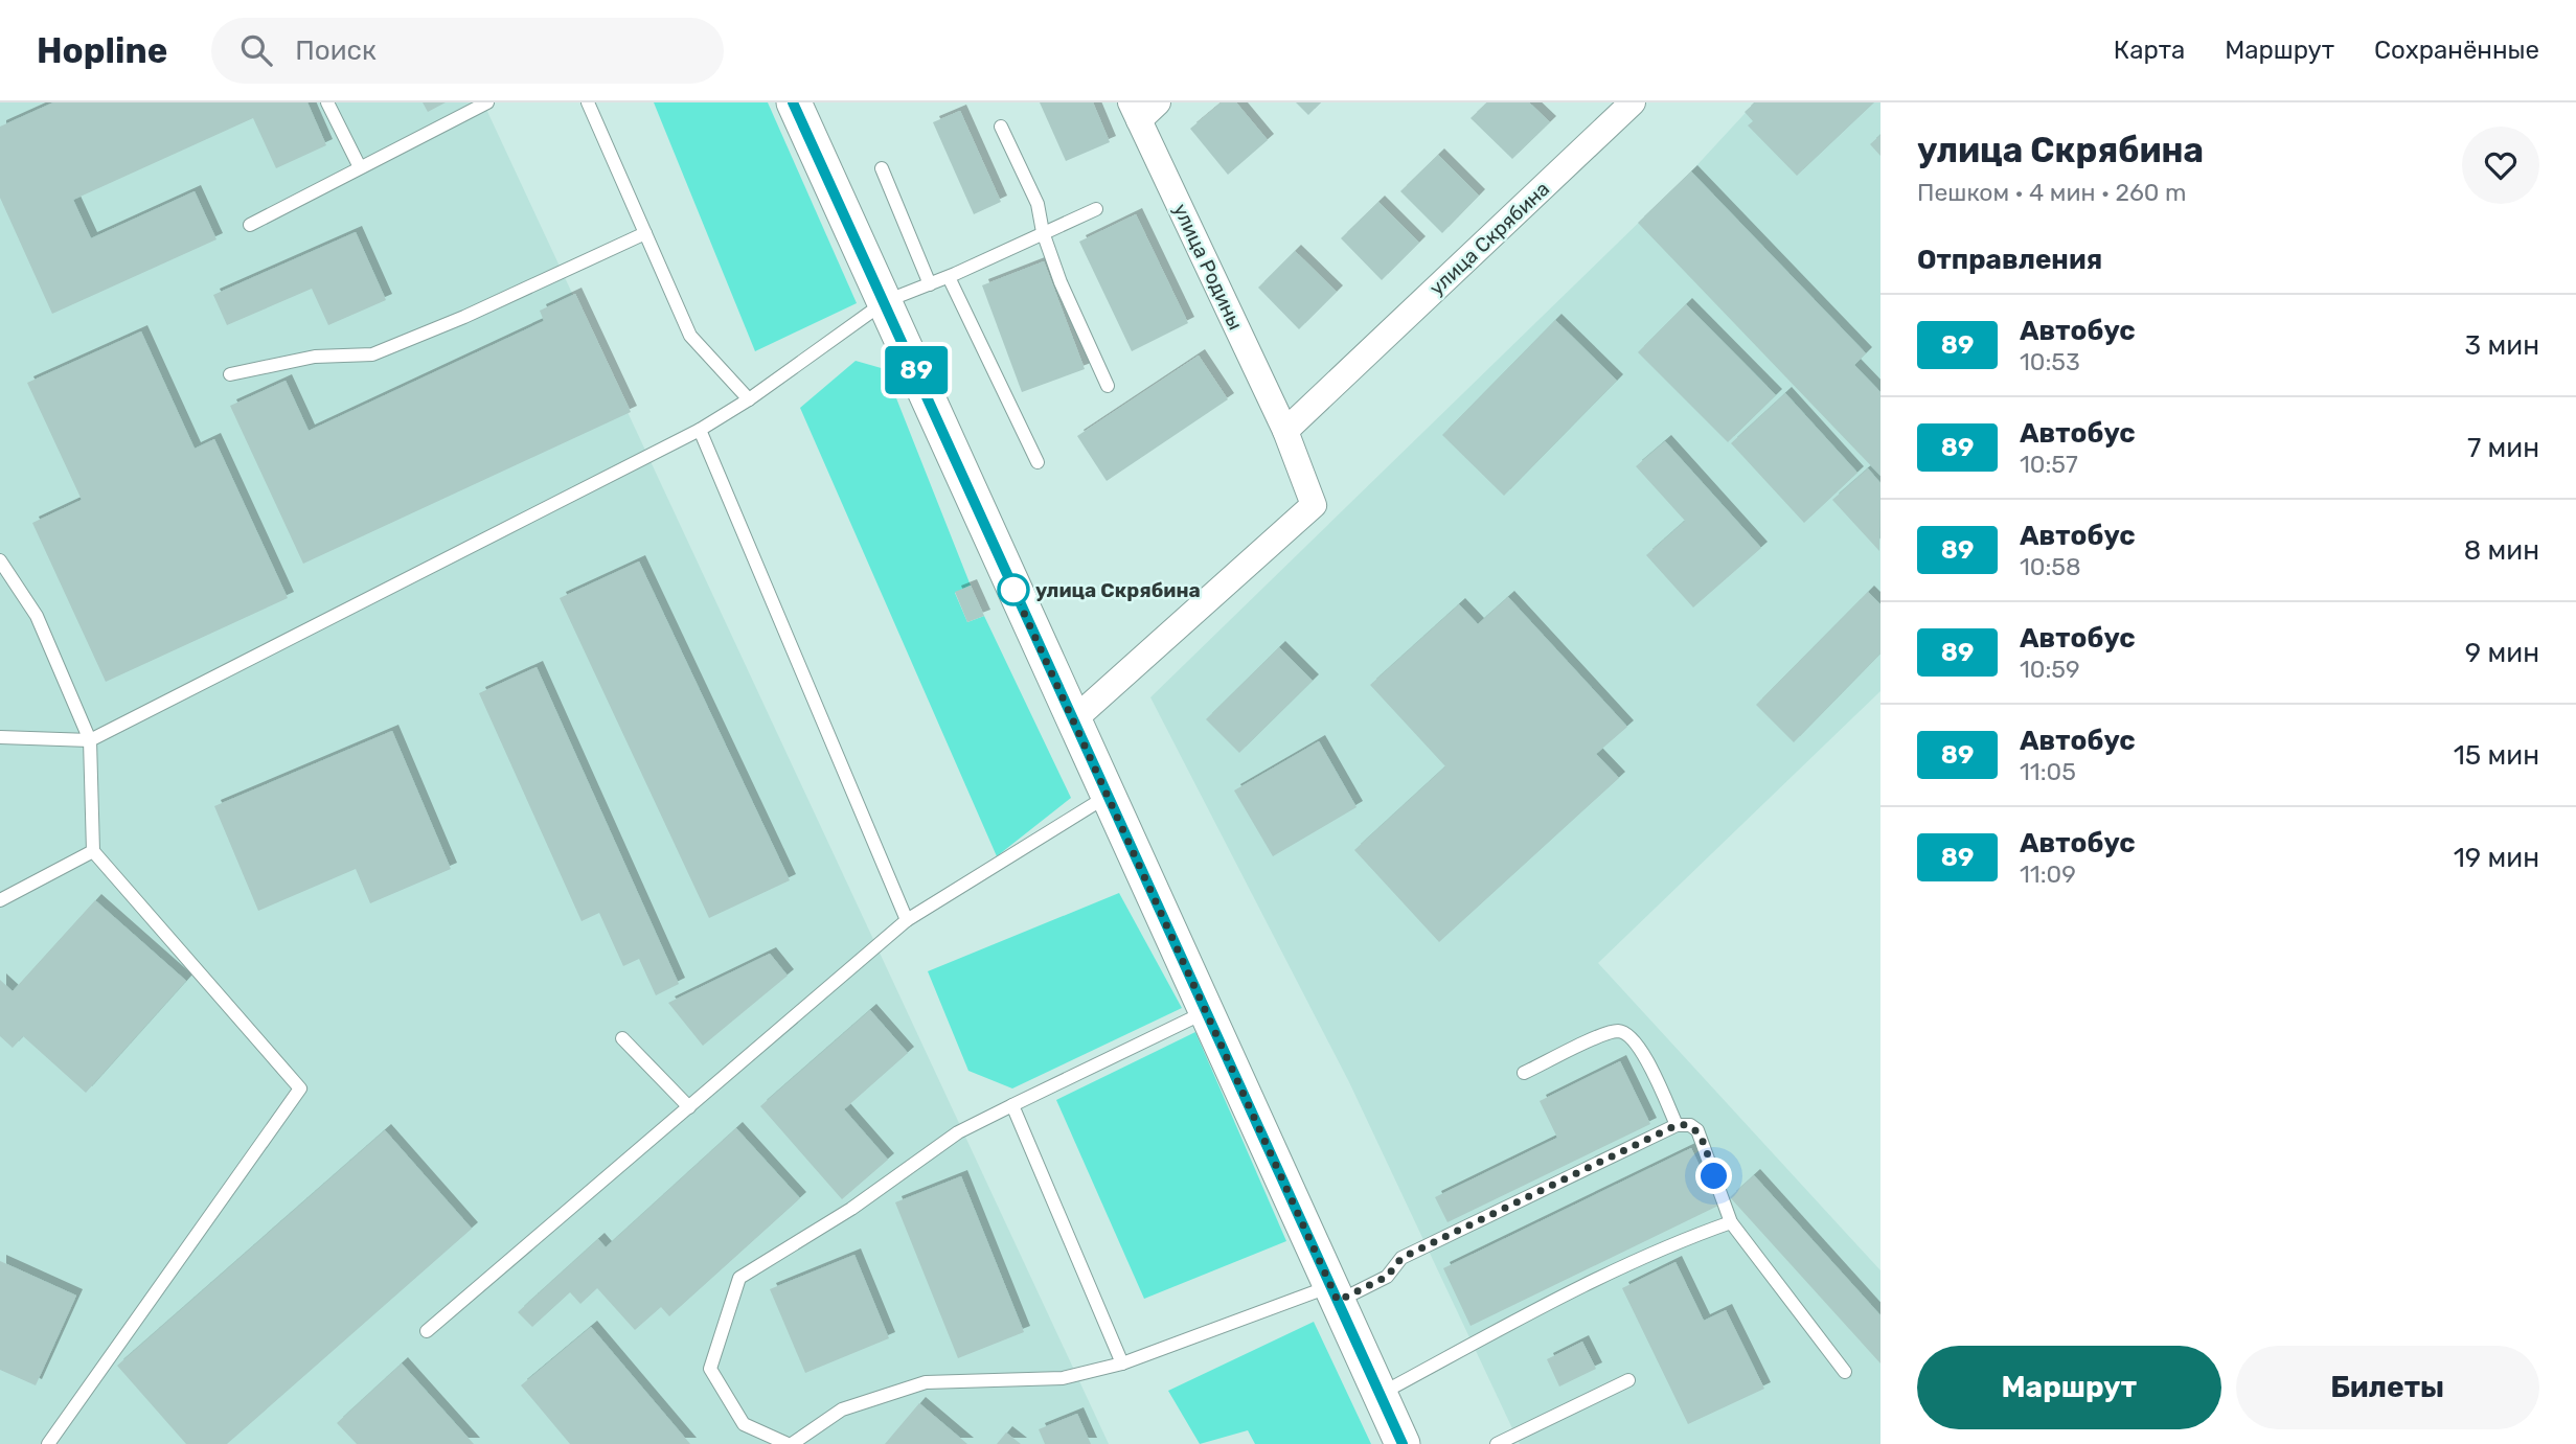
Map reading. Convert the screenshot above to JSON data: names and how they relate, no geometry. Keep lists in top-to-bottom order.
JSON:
{
  "streets": {
    "street": ["улица Скрябина", "улица Родины"]
  },
  "crossings": [
    ["улица Скрябина", "улица Родины"]
  ],
  "places": ["улица Скрябина"],
  "lines": ["bus line 89"],
  "page": {
    "header": "Hopline",
    "search": "Поиск",
    "nav": ["Карта", "Маршрут", "Сохранённые"],
    "on_map": "89",
    "heading": [
      ["улица Скрябина", "Пешком · 4 мин · 260 m"],
      "Отправления"
    ],
    "list": [
      {
        "mark": "89",
        "name": "Автобус",
        "note": "10:53",
        "value": "3 мин"
      },
      {
        "mark": "89",
        "name": "Автобус",
        "note": "10:57",
        "value": "7 мин"
      },
      {
        "mark": "89",
        "name": "Автобус",
        "note": "10:58",
        "value": "8 мин"
      },
      {
        "mark": "89",
        "name": "Автобус",
        "note": "10:59",
        "value": "9 мин"
      },
      {
        "mark": "89",
        "name": "Автобус",
        "note": "11:05",
        "value": "15 мин"
      },
      {
        "mark": "89",
        "name": "Автобус",
        "note": "11:09",
        "value": "19 мин"
      }
    ],
    "buttons": ["Маршрут", "Билеты"]
  }
}
